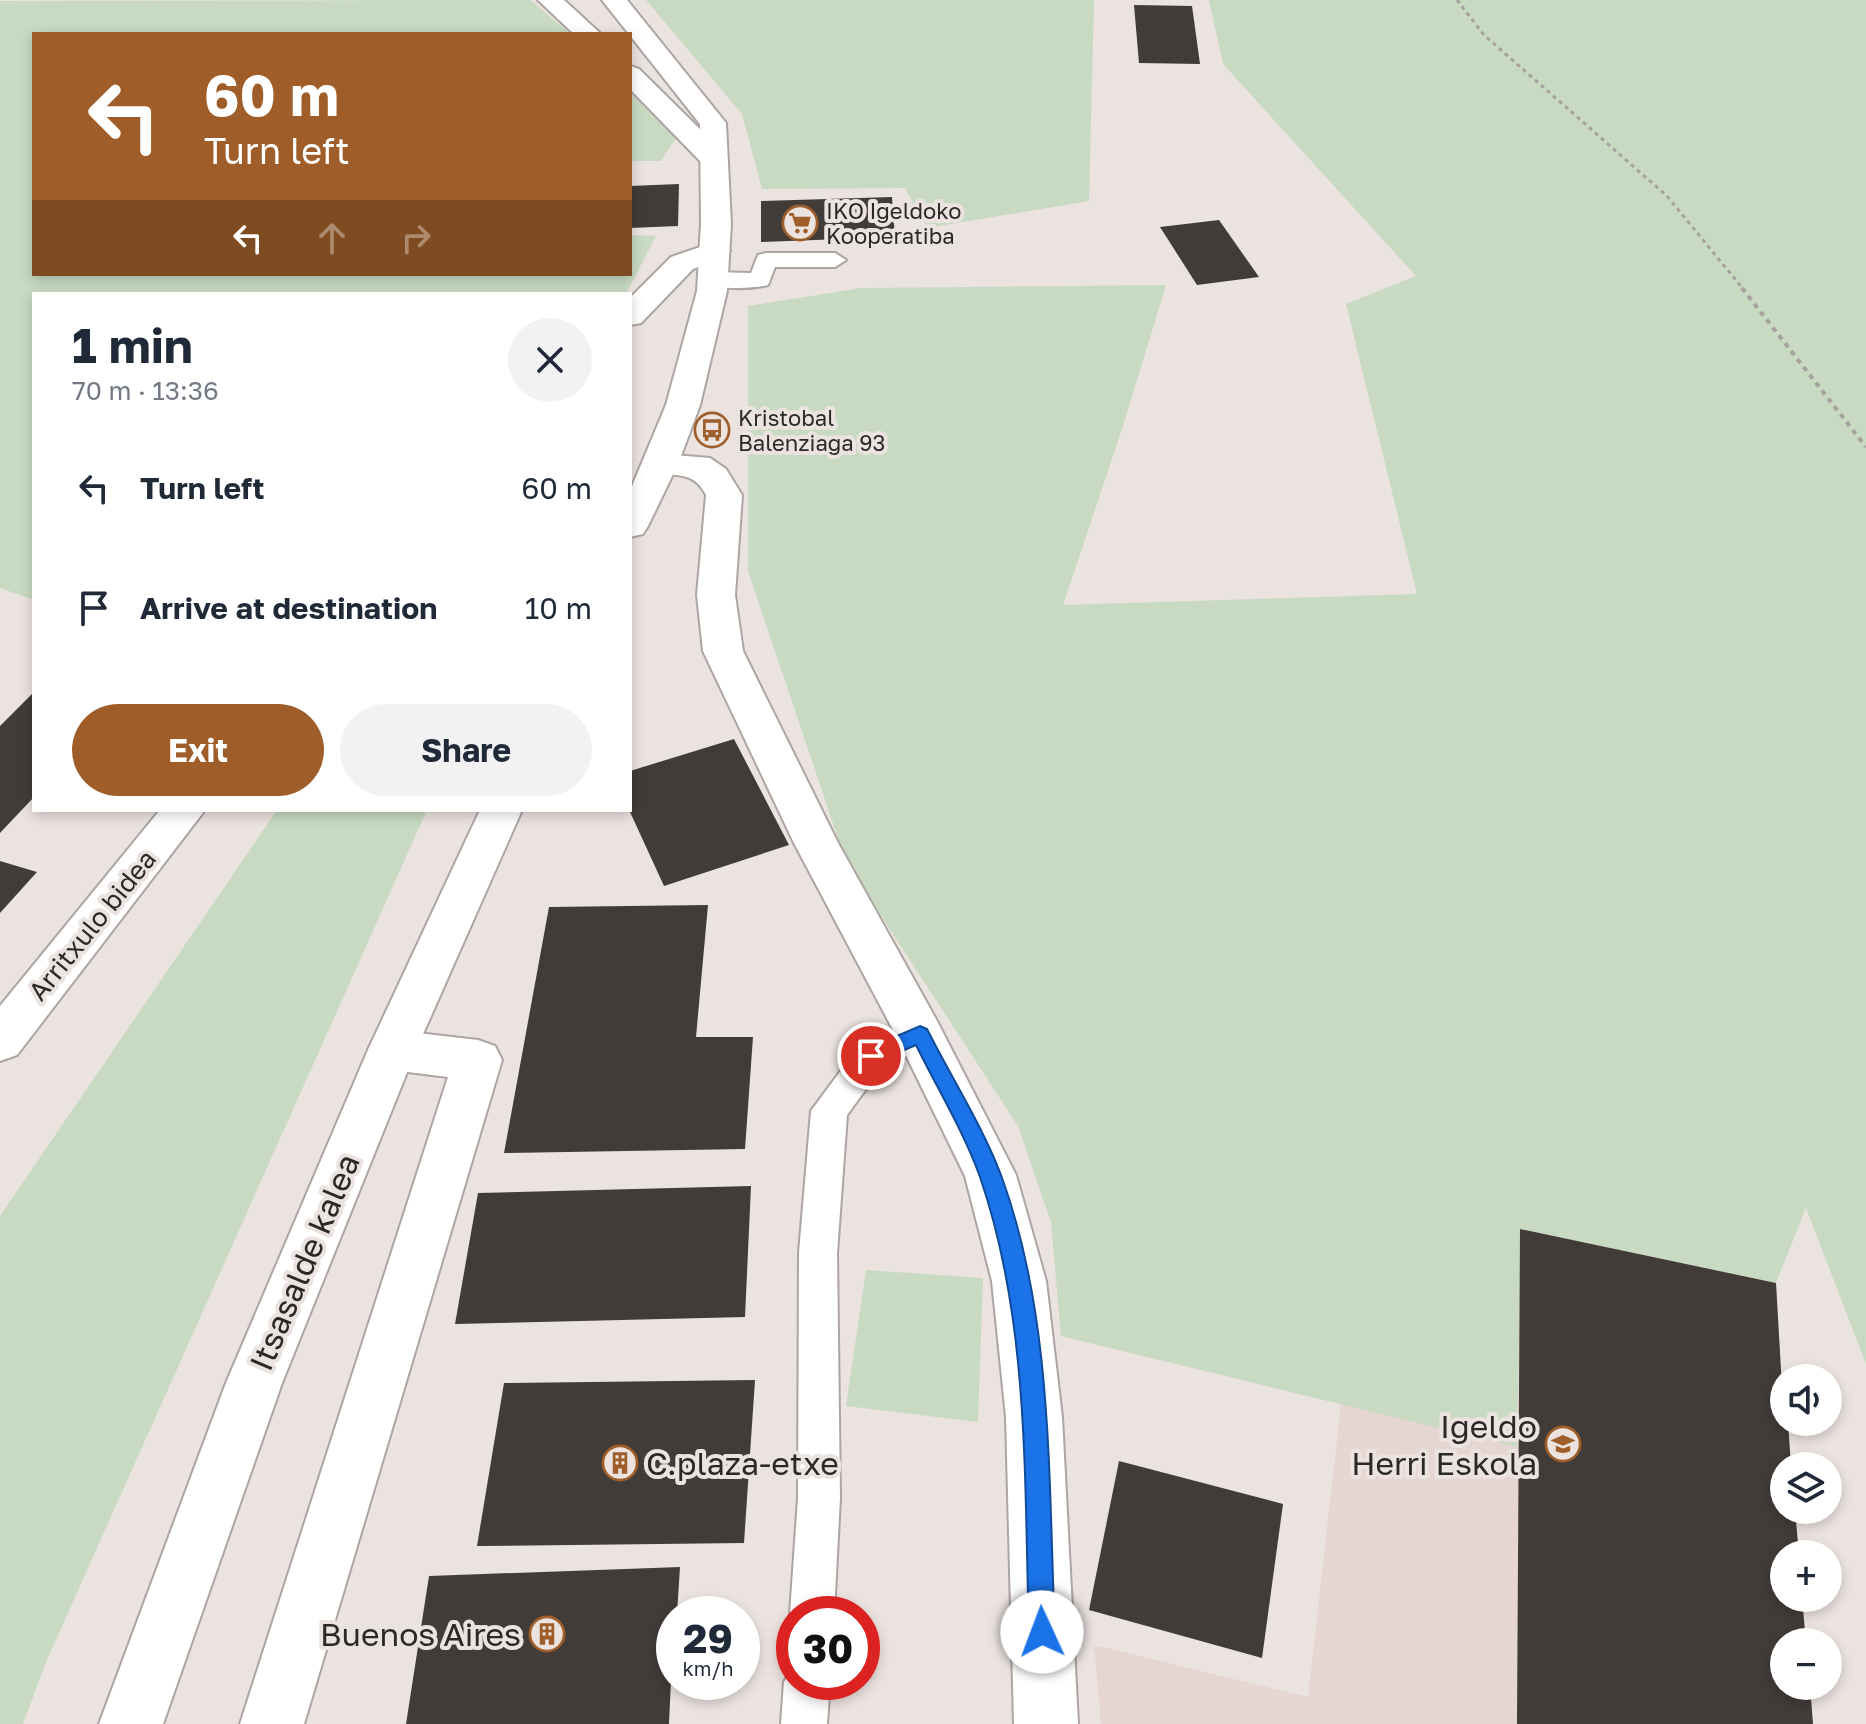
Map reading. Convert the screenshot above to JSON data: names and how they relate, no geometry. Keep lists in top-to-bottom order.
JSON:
{
  "streets": {
    "street": ["Arritxulo bidea", "Itsasalde kalea"]
  },
  "places": {
    "supermarket": ["IKO Igeldoko Kooperatiba"],
    "bus stop": ["Kristobal Balenziaga 93"],
    "school or university": ["Igeldo Herri Eskola"],
    "building": ["C.plaza-etxe", "Buenos Aires"]
  },
  "page": {
    "turn": ["60 m", "Turn left"],
    "heading": ["1 min", "70 m · 13:36"],
    "list": [
      {
        "name": "Turn left",
        "value": "60 m"
      },
      {
        "name": "Arrive at destination",
        "value": "10 m"
      }
    ],
    "buttons": ["Exit", "Share"],
    "map_buttons": ["+", "−"],
    "speed": "29 km/h",
    "limit": "30"
  }
}
